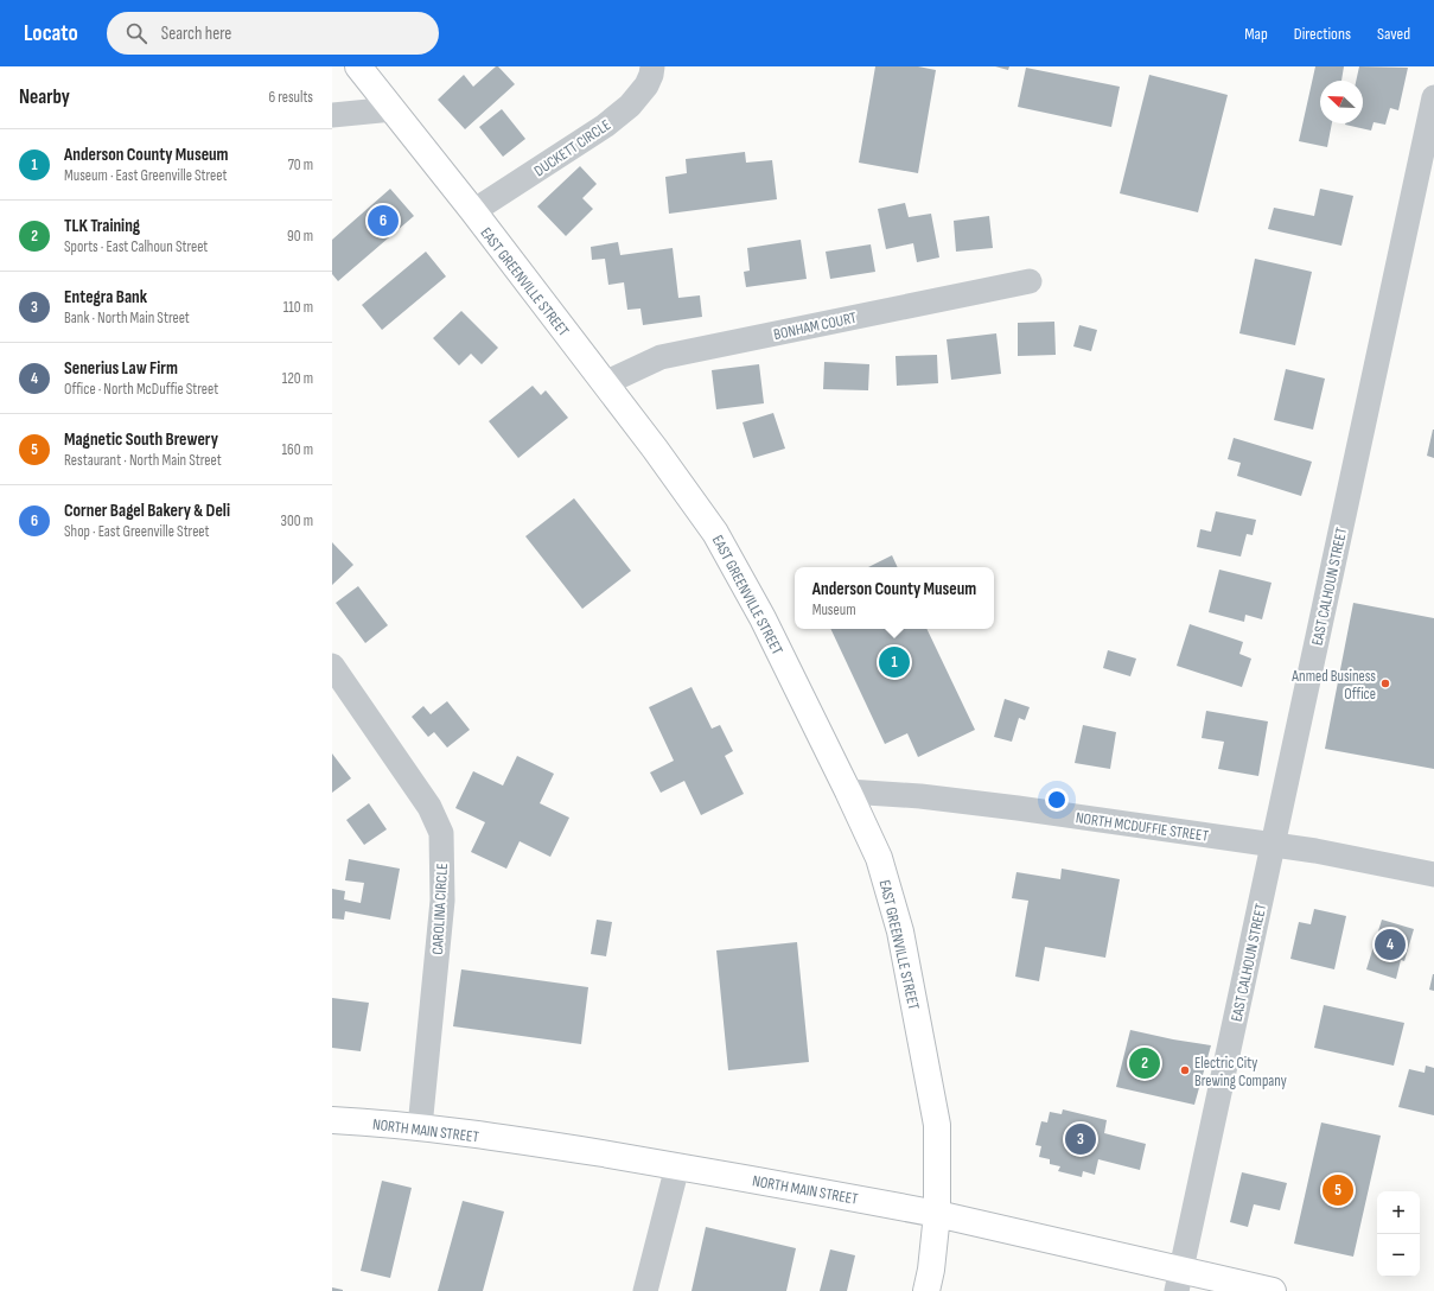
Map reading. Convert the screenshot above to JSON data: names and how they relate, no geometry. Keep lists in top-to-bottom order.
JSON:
{
  "streets": {
    "main road": ["EAST GREENVILLE STREET", "NORTH MAIN STREET"],
    "street": [
      "DUCKETT CIRCLE",
      "BONHAM COURT",
      "EAST CALHOUN STREET",
      "NORTH MCDUFFIE STREET",
      "CAROLINA CIRCLE"
    ]
  },
  "crossings": [
    ["DUCKETT CIRCLE", "EAST GREENVILLE STREET"],
    ["EAST GREENVILLE STREET", "BONHAM COURT"],
    ["EAST GREENVILLE STREET", "NORTH MCDUFFIE STREET"],
    ["EAST GREENVILLE STREET", "NORTH MAIN STREET"],
    ["EAST CALHOUN STREET", "NORTH MCDUFFIE STREET"],
    ["EAST CALHOUN STREET", "NORTH MAIN STREET"],
    ["CAROLINA CIRCLE", "NORTH MAIN STREET"]
  ],
  "places": ["Anmed Business Office", "Electric City Brewing Company"],
  "north": "top left",
  "page": {
    "header": "Locato",
    "search": "Search here",
    "nav": ["Map", "Directions", "Saved"],
    "heading": ["Nearby", "6 results"],
    "list": [
      {
        "mark": "1",
        "name": "Anderson County Museum",
        "note": "Museum · East Greenville Street",
        "value": "70 m"
      },
      {
        "mark": "2",
        "name": "TLK Training",
        "note": "Sports · East Calhoun Street",
        "value": "90 m"
      },
      {
        "mark": "3",
        "name": "Entegra Bank",
        "note": "Bank · North Main Street",
        "value": "110 m"
      },
      {
        "mark": "4",
        "name": "Senerius Law Firm",
        "note": "Office · North McDuffie Street",
        "value": "120 m"
      },
      {
        "mark": "5",
        "name": "Magnetic South Brewery",
        "note": "Restaurant · North Main Street",
        "value": "160 m"
      },
      {
        "mark": "6",
        "name": "Corner Bagel Bakery & Deli",
        "note": "Shop · East Greenville Street",
        "value": "300 m"
      }
    ],
    "pins": [
      "6",
      "1",
      "4",
      "2",
      "3",
      "5"
    ],
    "popup": ["Anderson County Museum", "Museum"],
    "map_buttons": ["+", "−"]
  }
}
